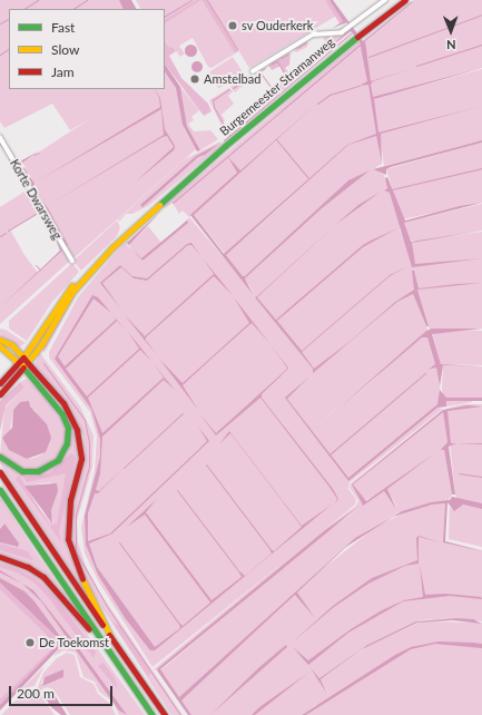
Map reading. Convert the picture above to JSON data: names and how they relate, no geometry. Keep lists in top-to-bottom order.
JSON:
{
  "streets": {
    "main road": ["Burgemeester Stramanweg"],
    "street": ["Korte Dwarsweg"]
  },
  "places": ["sv Ouderkerk", "Amstelbad", "De Toekomst"],
  "legend": ["Fast", "Slow", "Jam"],
  "scale_bar": "200 m",
  "north": "bottom"
}
